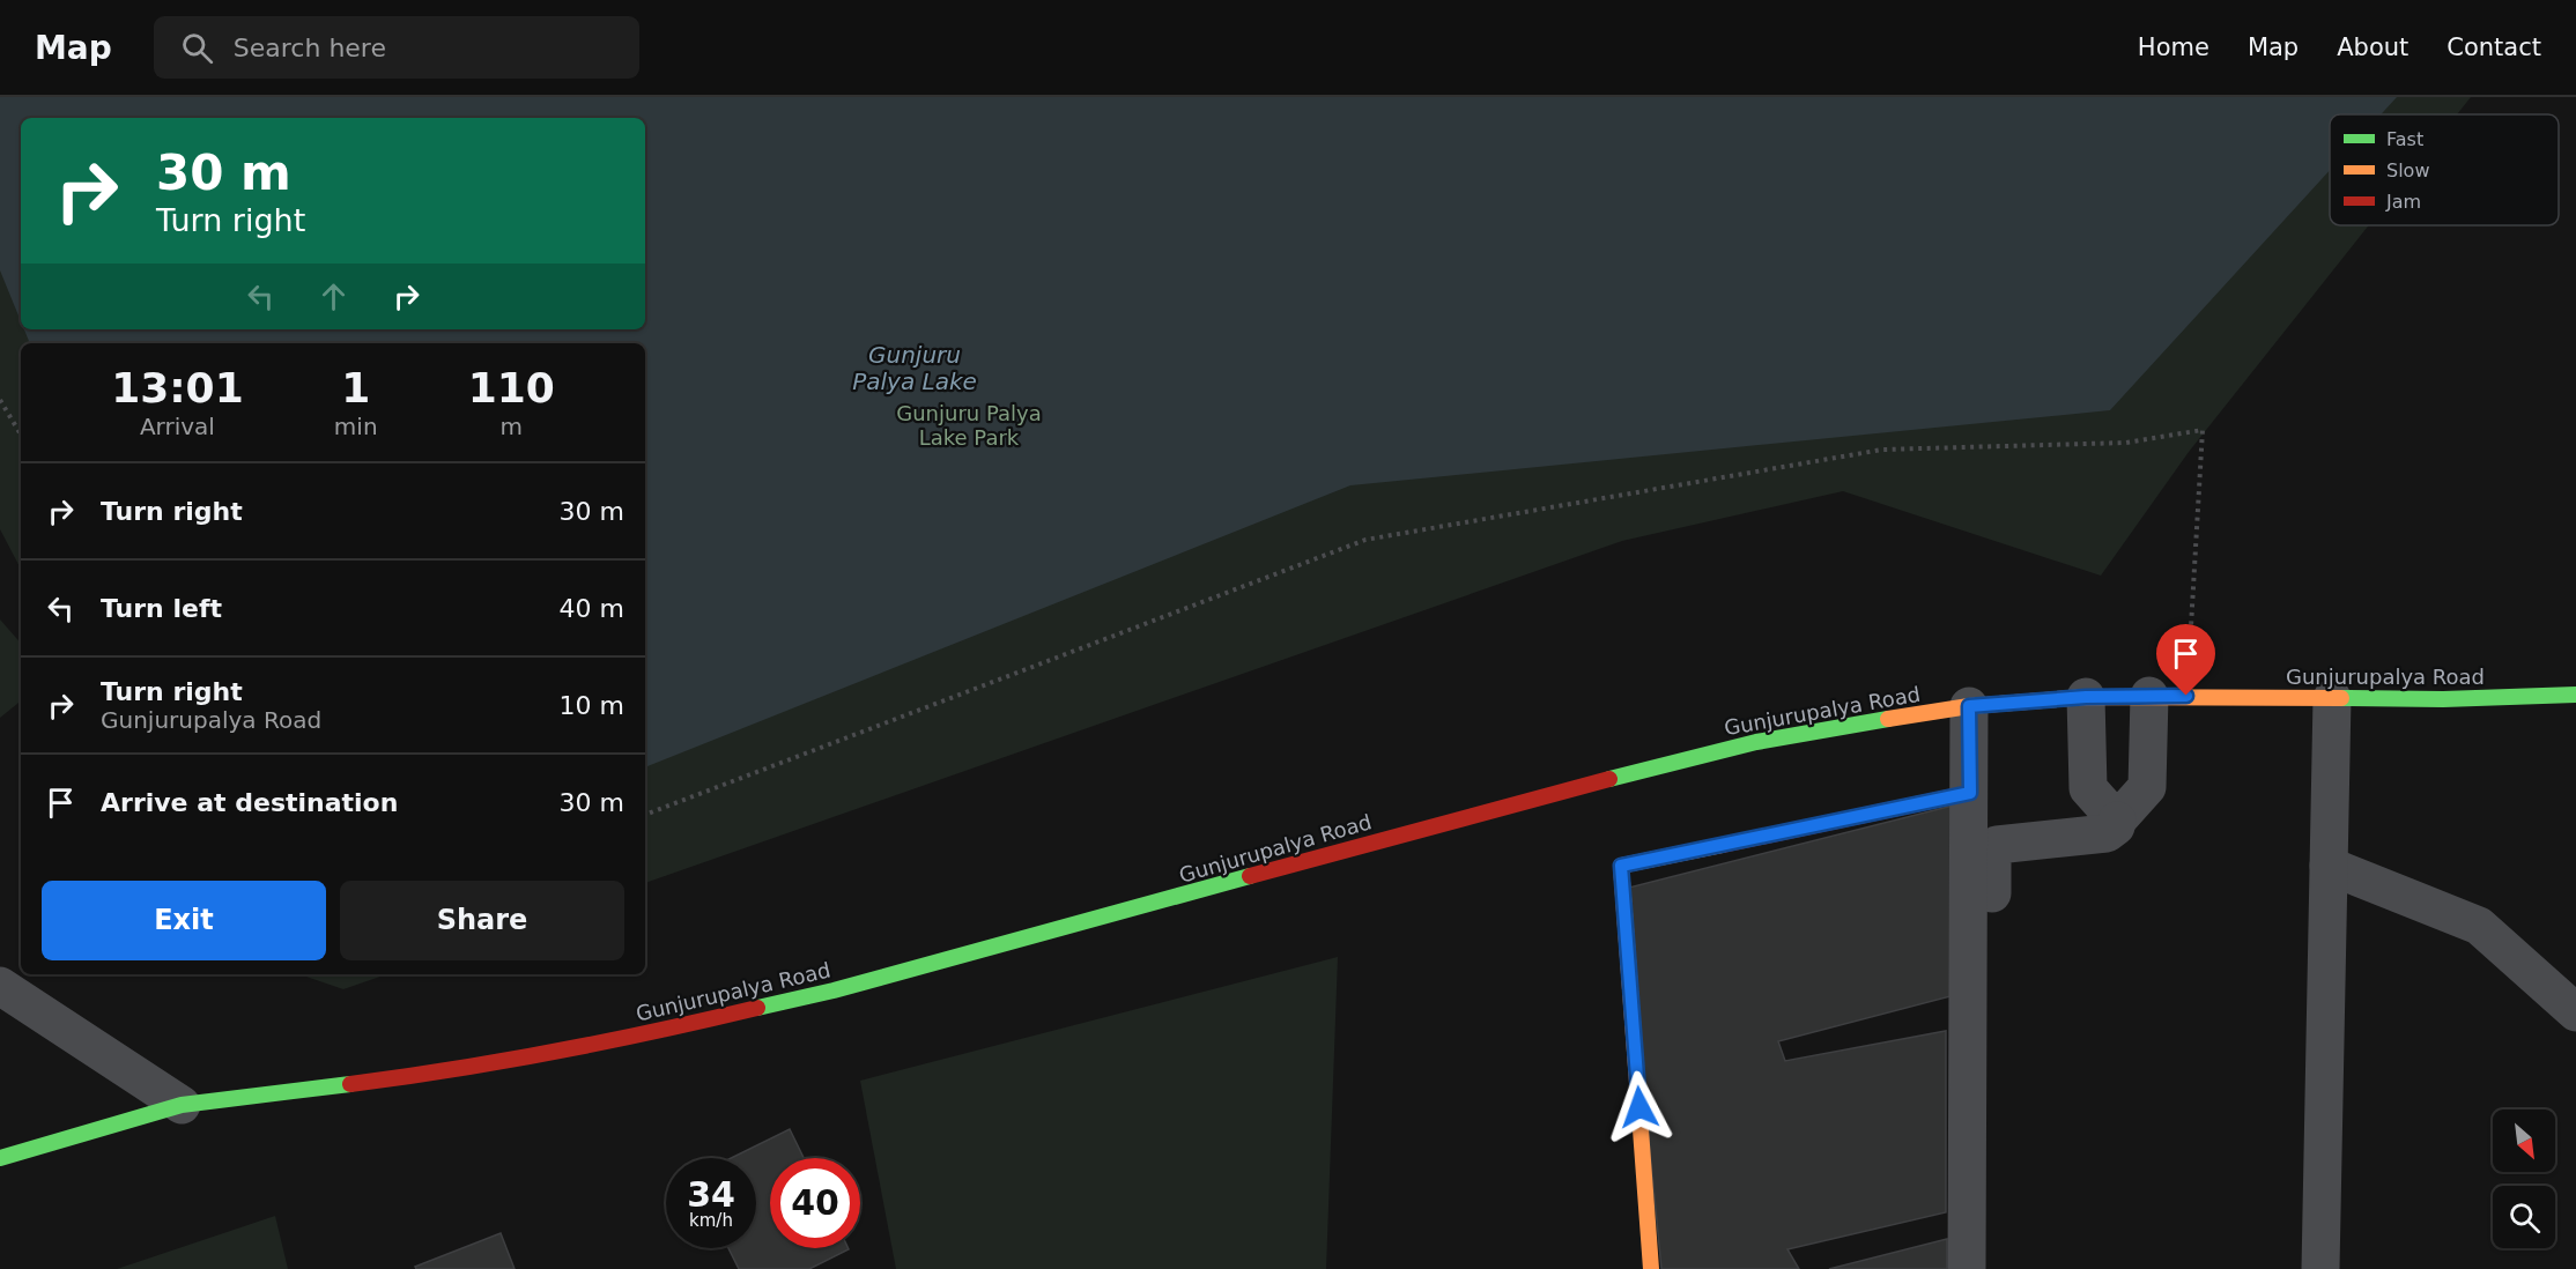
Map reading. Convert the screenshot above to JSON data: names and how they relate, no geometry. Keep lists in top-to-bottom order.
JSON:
{
  "streets": {
    "street": ["Gunjurupalya Road"]
  },
  "water": ["Gunjuru Palya Lake"],
  "parks": ["Gunjuru Palya Lake Park"],
  "legend": ["Fast", "Slow", "Jam"],
  "north": "bottom right",
  "page": {
    "header": "Map",
    "search": "Search here",
    "nav": [
      "Home",
      "Map",
      "About",
      "Contact"
    ],
    "turn": ["30 m", "Turn right"],
    "eta": [
      "13:01",
      "Arrival",
      "1",
      "min",
      "110",
      "m"
    ],
    "list": [
      {
        "name": "Turn right",
        "value": "30 m"
      },
      {
        "name": "Turn left",
        "value": "40 m"
      },
      {
        "name": "Turn right",
        "note": "Gunjurupalya Road",
        "value": "10 m"
      },
      {
        "name": "Arrive at destination",
        "value": "30 m"
      }
    ],
    "buttons": ["Exit", "Share"],
    "speed": "34 km/h",
    "limit": "40"
  }
}
